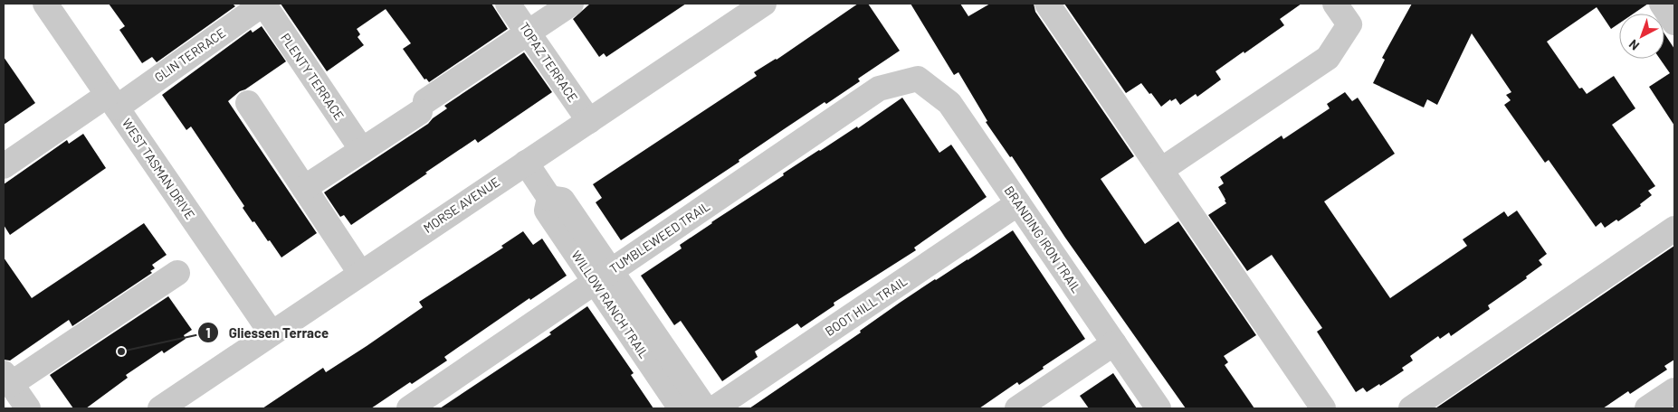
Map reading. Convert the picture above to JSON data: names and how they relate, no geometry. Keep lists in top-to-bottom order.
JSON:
{
  "streets": {
    "street": [
      "GLIN TERRACE",
      "TOPAZ TERRACE",
      "PLENTY TERRACE",
      "WEST TASMAN DRIVE",
      "MORSE AVENUE",
      "TUMBLEWEED TRAIL",
      "BRANDING IRON TRAIL",
      "WILLOW RANCH TRAIL",
      "BOOT HILL TRAIL"
    ]
  },
  "crossings": [
    ["GLIN TERRACE", "PLENTY TERRACE"],
    ["GLIN TERRACE", "WEST TASMAN DRIVE"],
    ["TOPAZ TERRACE", "MORSE AVENUE"],
    ["WEST TASMAN DRIVE", "MORSE AVENUE"],
    ["MORSE AVENUE", "WILLOW RANCH TRAIL"],
    ["TUMBLEWEED TRAIL", "BRANDING IRON TRAIL"],
    ["TUMBLEWEED TRAIL", "WILLOW RANCH TRAIL"],
    ["BRANDING IRON TRAIL", "BOOT HILL TRAIL"]
  ],
  "places": ["Gliessen Terrace"],
  "north": "bottom left"
}
